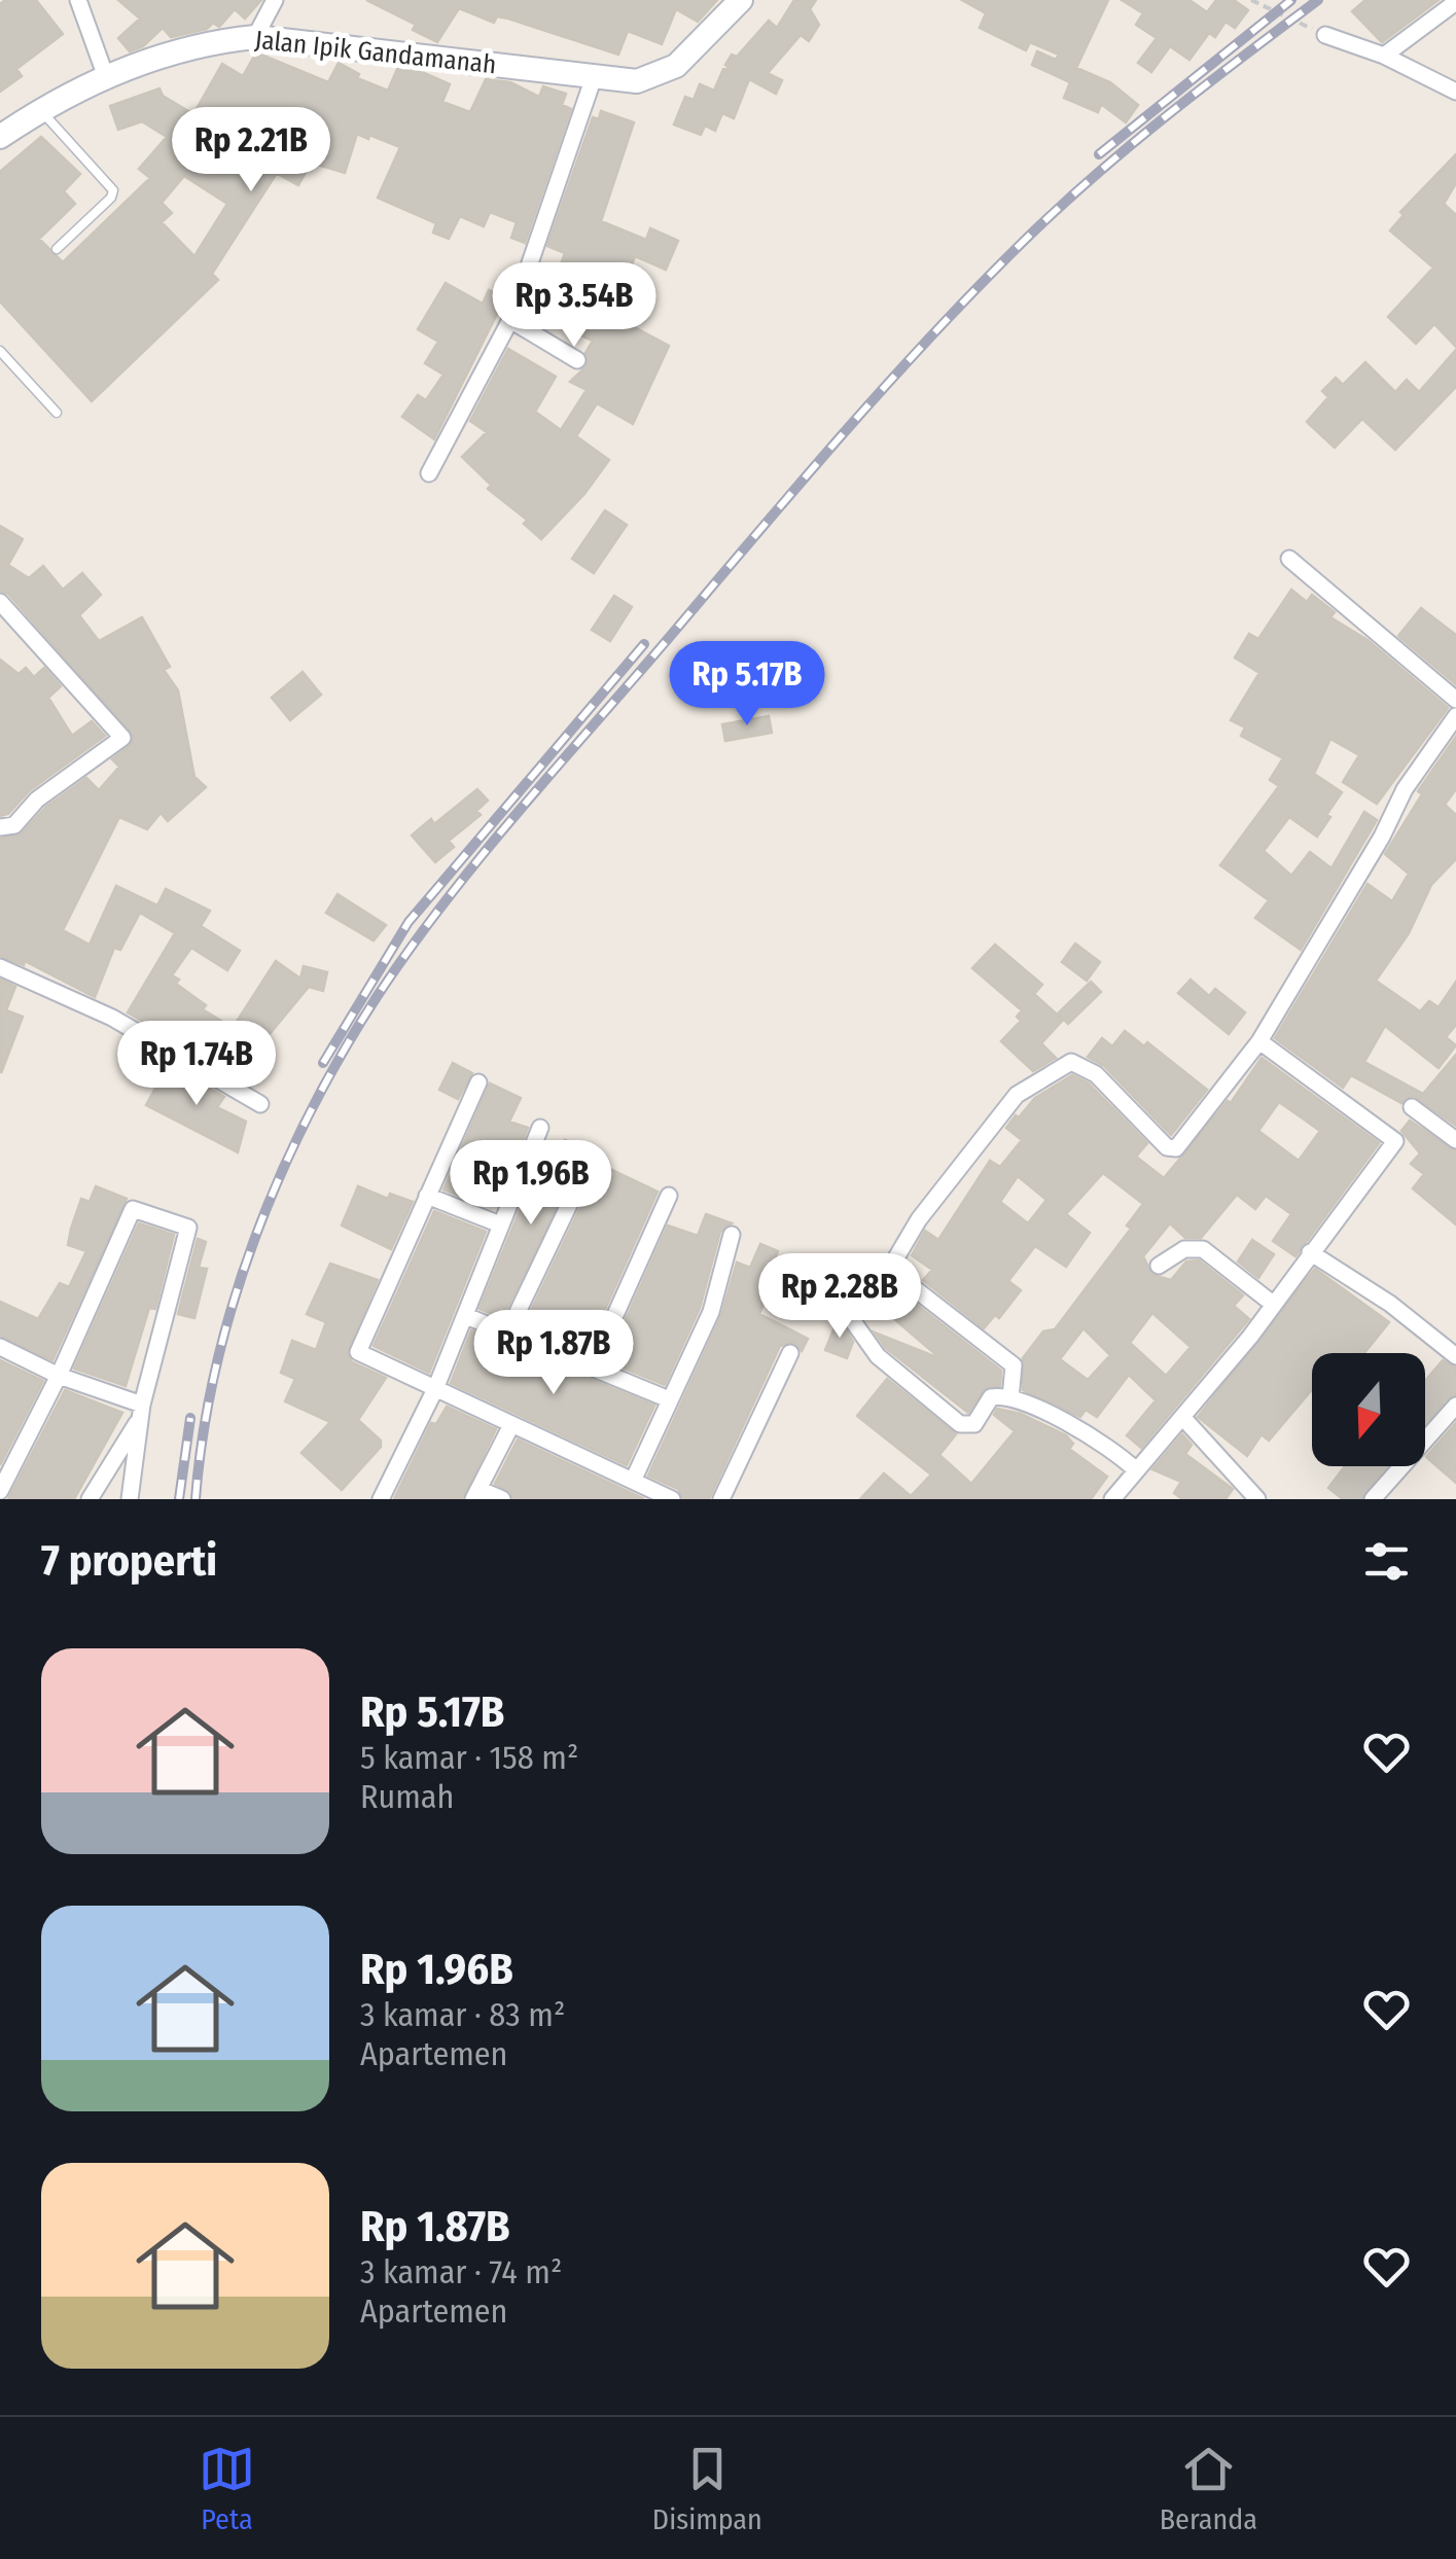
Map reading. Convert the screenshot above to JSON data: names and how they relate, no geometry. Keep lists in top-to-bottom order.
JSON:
{
  "streets": {
    "street": ["Jalan Ipik Gandamanah"]
  },
  "north": "bottom",
  "page": {
    "price": [
      "Rp 2.21B",
      "Rp 3.54B",
      "Rp 5.17B",
      "Rp 1.74B",
      "Rp 1.96B",
      "Rp 2.28B",
      "Rp 1.87B"
    ],
    "heading": "7 properti",
    "list": [
      {
        "name": "Rp 5.17B",
        "note": "5 kamar · 158 m² · Rumah"
      },
      {
        "name": "Rp 1.96B",
        "note": "3 kamar · 83 m² · Apartemen"
      },
      {
        "name": "Rp 1.87B",
        "note": "3 kamar · 74 m² · Apartemen"
      }
    ],
    "tabs": ["Peta", "Disimpan", "Beranda"]
  }
}
